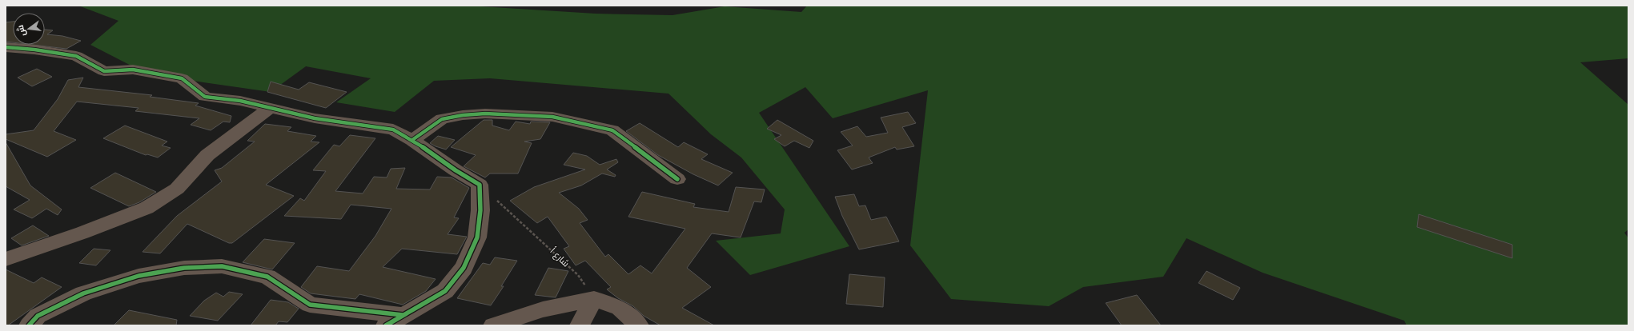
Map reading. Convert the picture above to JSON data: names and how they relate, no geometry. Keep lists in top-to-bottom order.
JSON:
{
  "streets": {
    "path": ["شارع أ"]
  },
  "north": "left"
}
